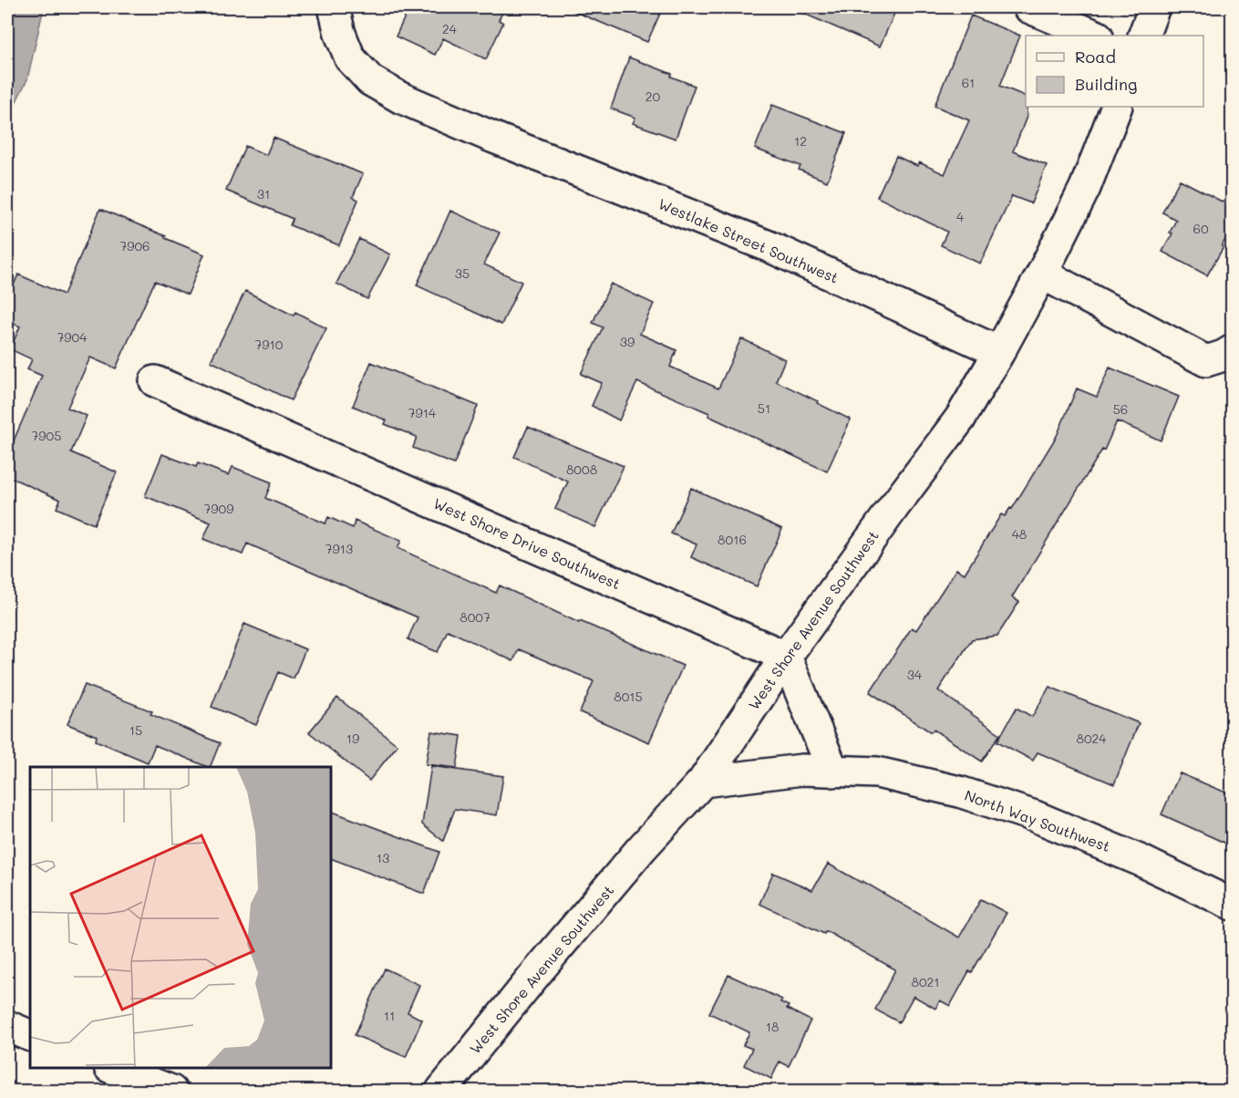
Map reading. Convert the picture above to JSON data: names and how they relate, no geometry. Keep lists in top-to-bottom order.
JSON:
{
  "streets": {
    "street": [
      "Westlake Street Southwest",
      "West Shore Drive Southwest",
      "West Shore Avenue Southwest",
      "North Way Southwest"
    ]
  },
  "crossings": [
    ["Westlake Street Southwest", "West Shore Avenue Southwest"],
    ["West Shore Drive Southwest", "West Shore Avenue Southwest"],
    ["West Shore Avenue Southwest", "North Way Southwest"]
  ],
  "house_numbers": [
    "24",
    "61",
    "20",
    "12",
    "31",
    "4",
    "60",
    "7906",
    "35",
    "7904",
    "39",
    "7910",
    "51",
    "56",
    "7914",
    "7905",
    "8008",
    "7909",
    "48",
    "8016",
    "7913",
    "8007",
    "34",
    "8015",
    "15",
    "19",
    "8024",
    "13",
    "8021",
    "11",
    "18"
  ],
  "legend": ["Road", "Building"]
}
